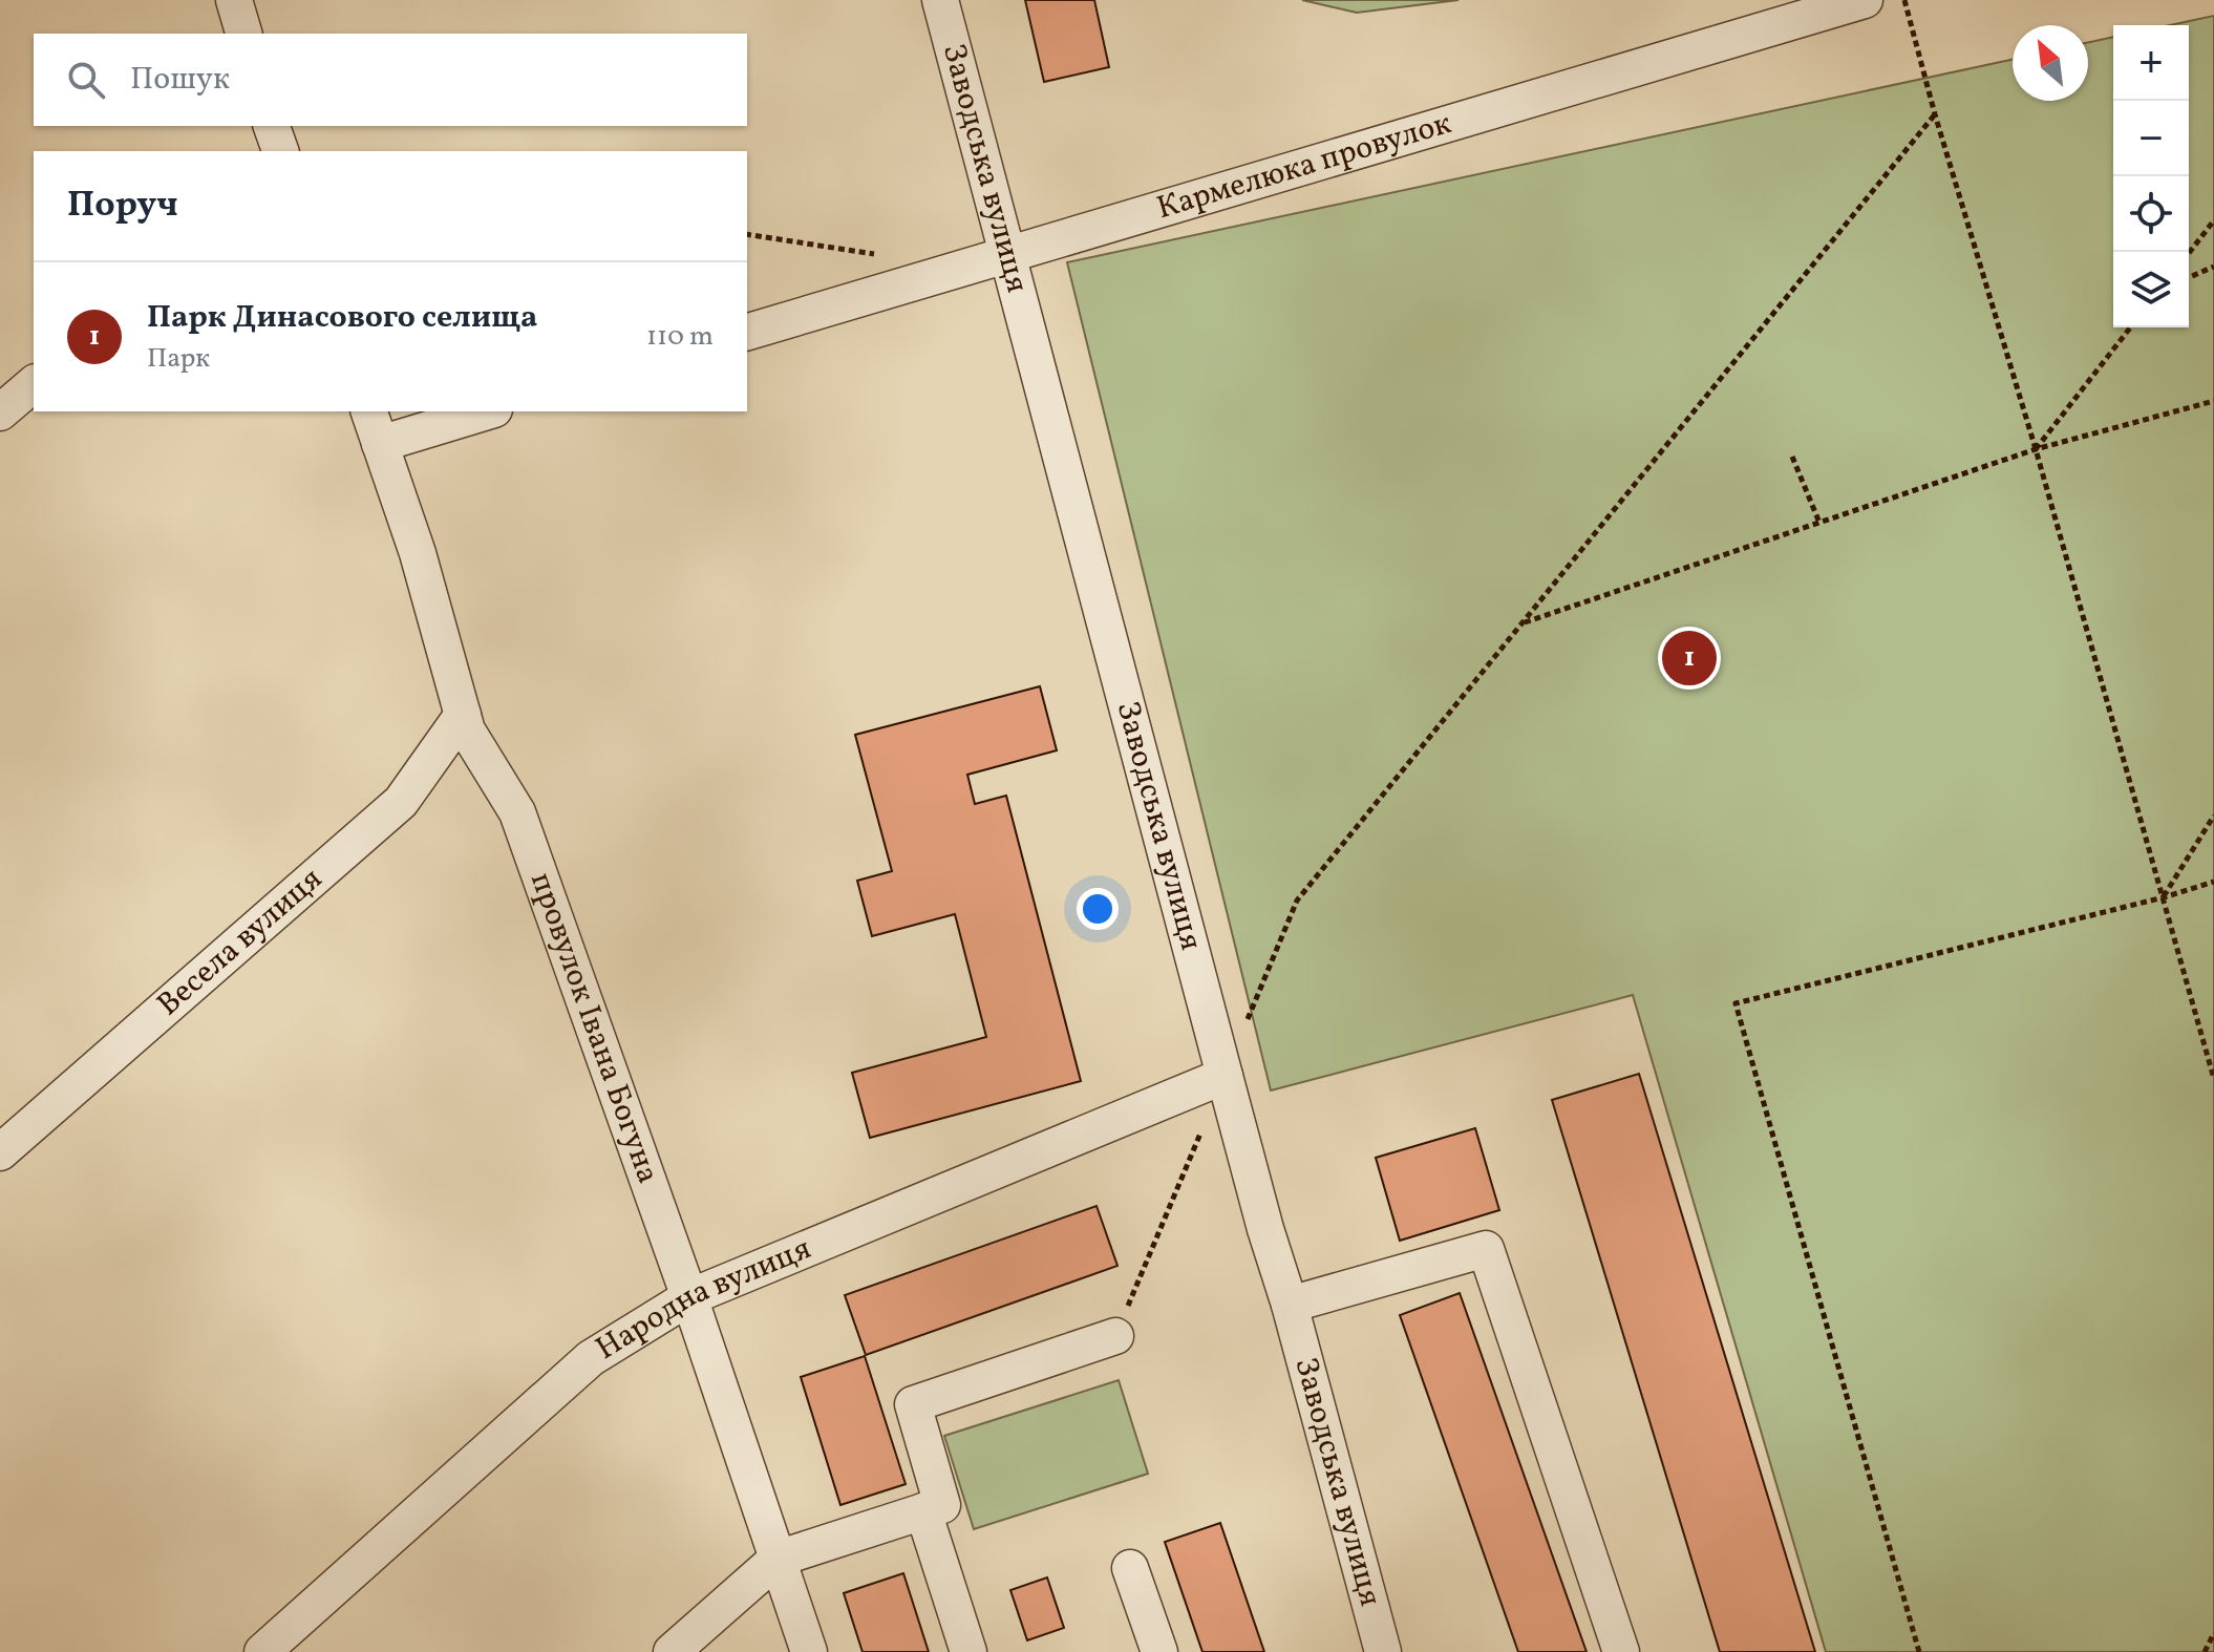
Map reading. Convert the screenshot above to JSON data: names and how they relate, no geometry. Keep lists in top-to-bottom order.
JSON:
{
  "streets": {
    "street": [
      "Кармелюка провулок",
      "Заводська вулиця",
      "Весела вулиця",
      "провулок Івана Богуна",
      "Народна вулиця"
    ]
  },
  "crossings": [
    ["Кармелюка провулок", "Заводська вулиця"],
    ["Заводська вулиця", "Народна вулиця"],
    ["Весела вулиця", "провулок Івана Богуна"],
    ["провулок Івана Богуна", "Народна вулиця"]
  ],
  "north": "top left",
  "page": {
    "map_buttons": ["+", "−"],
    "search": "Пошук",
    "heading": "Поруч",
    "list": [
      {
        "mark": "1",
        "name": "Парк Динасового селища",
        "note": "Парк",
        "value": "110 m"
      }
    ],
    "pins": "1"
  }
}
